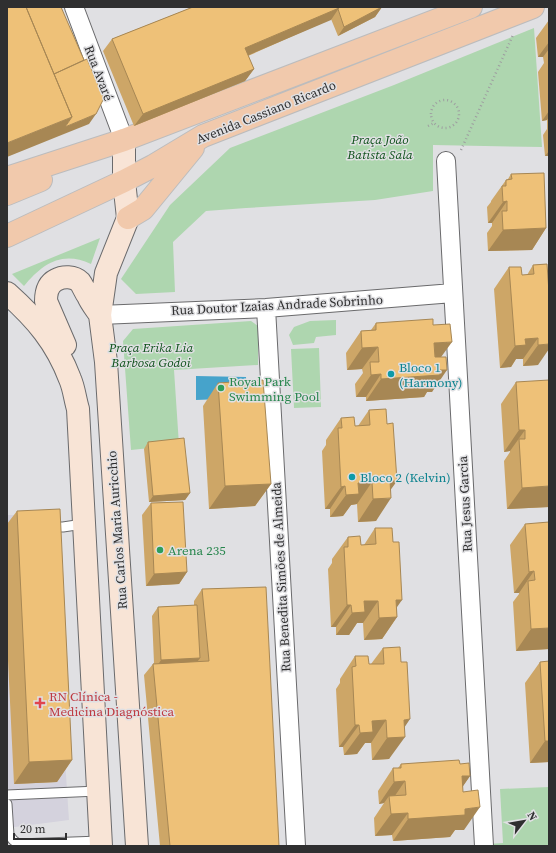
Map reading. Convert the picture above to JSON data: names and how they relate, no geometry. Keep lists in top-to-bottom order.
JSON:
{
  "streets": {
    "main road": ["Avenida Cassiano Ricardo", "Rua Carlos Maria Auricchio"],
    "street": [
      "Rua Avaré",
      "Rua Doutor Izaias Andrade Sobrinho",
      "Rua Jesus Garcia",
      "Rua Benedita Simões de Almeida"
    ]
  },
  "crossings": [
    ["Rua Avaré", "Avenida Cassiano Ricardo"],
    ["Rua Doutor Izaias Andrade Sobrinho", "Rua Jesus Garcia"],
    ["Rua Doutor Izaias Andrade Sobrinho", "Rua Carlos Maria Auricchio"],
    ["Rua Doutor Izaias Andrade Sobrinho", "Rua Benedita Simões de Almeida"]
  ],
  "parks": ["Praça João Batista Sala", "Praça Erika Lia Barbosa Godoi"],
  "places": {
    "other": [
      "Bloco 1 (Harmony)",
      "Royal Park Swimming Pool",
      "Bloco 2 (Kelvin)",
      "Arena 235"
    ],
    "health": ["RN Clínica - Medicina Diagnóstica"]
  },
  "scale_bar": "20 m",
  "north": "top right"
}
